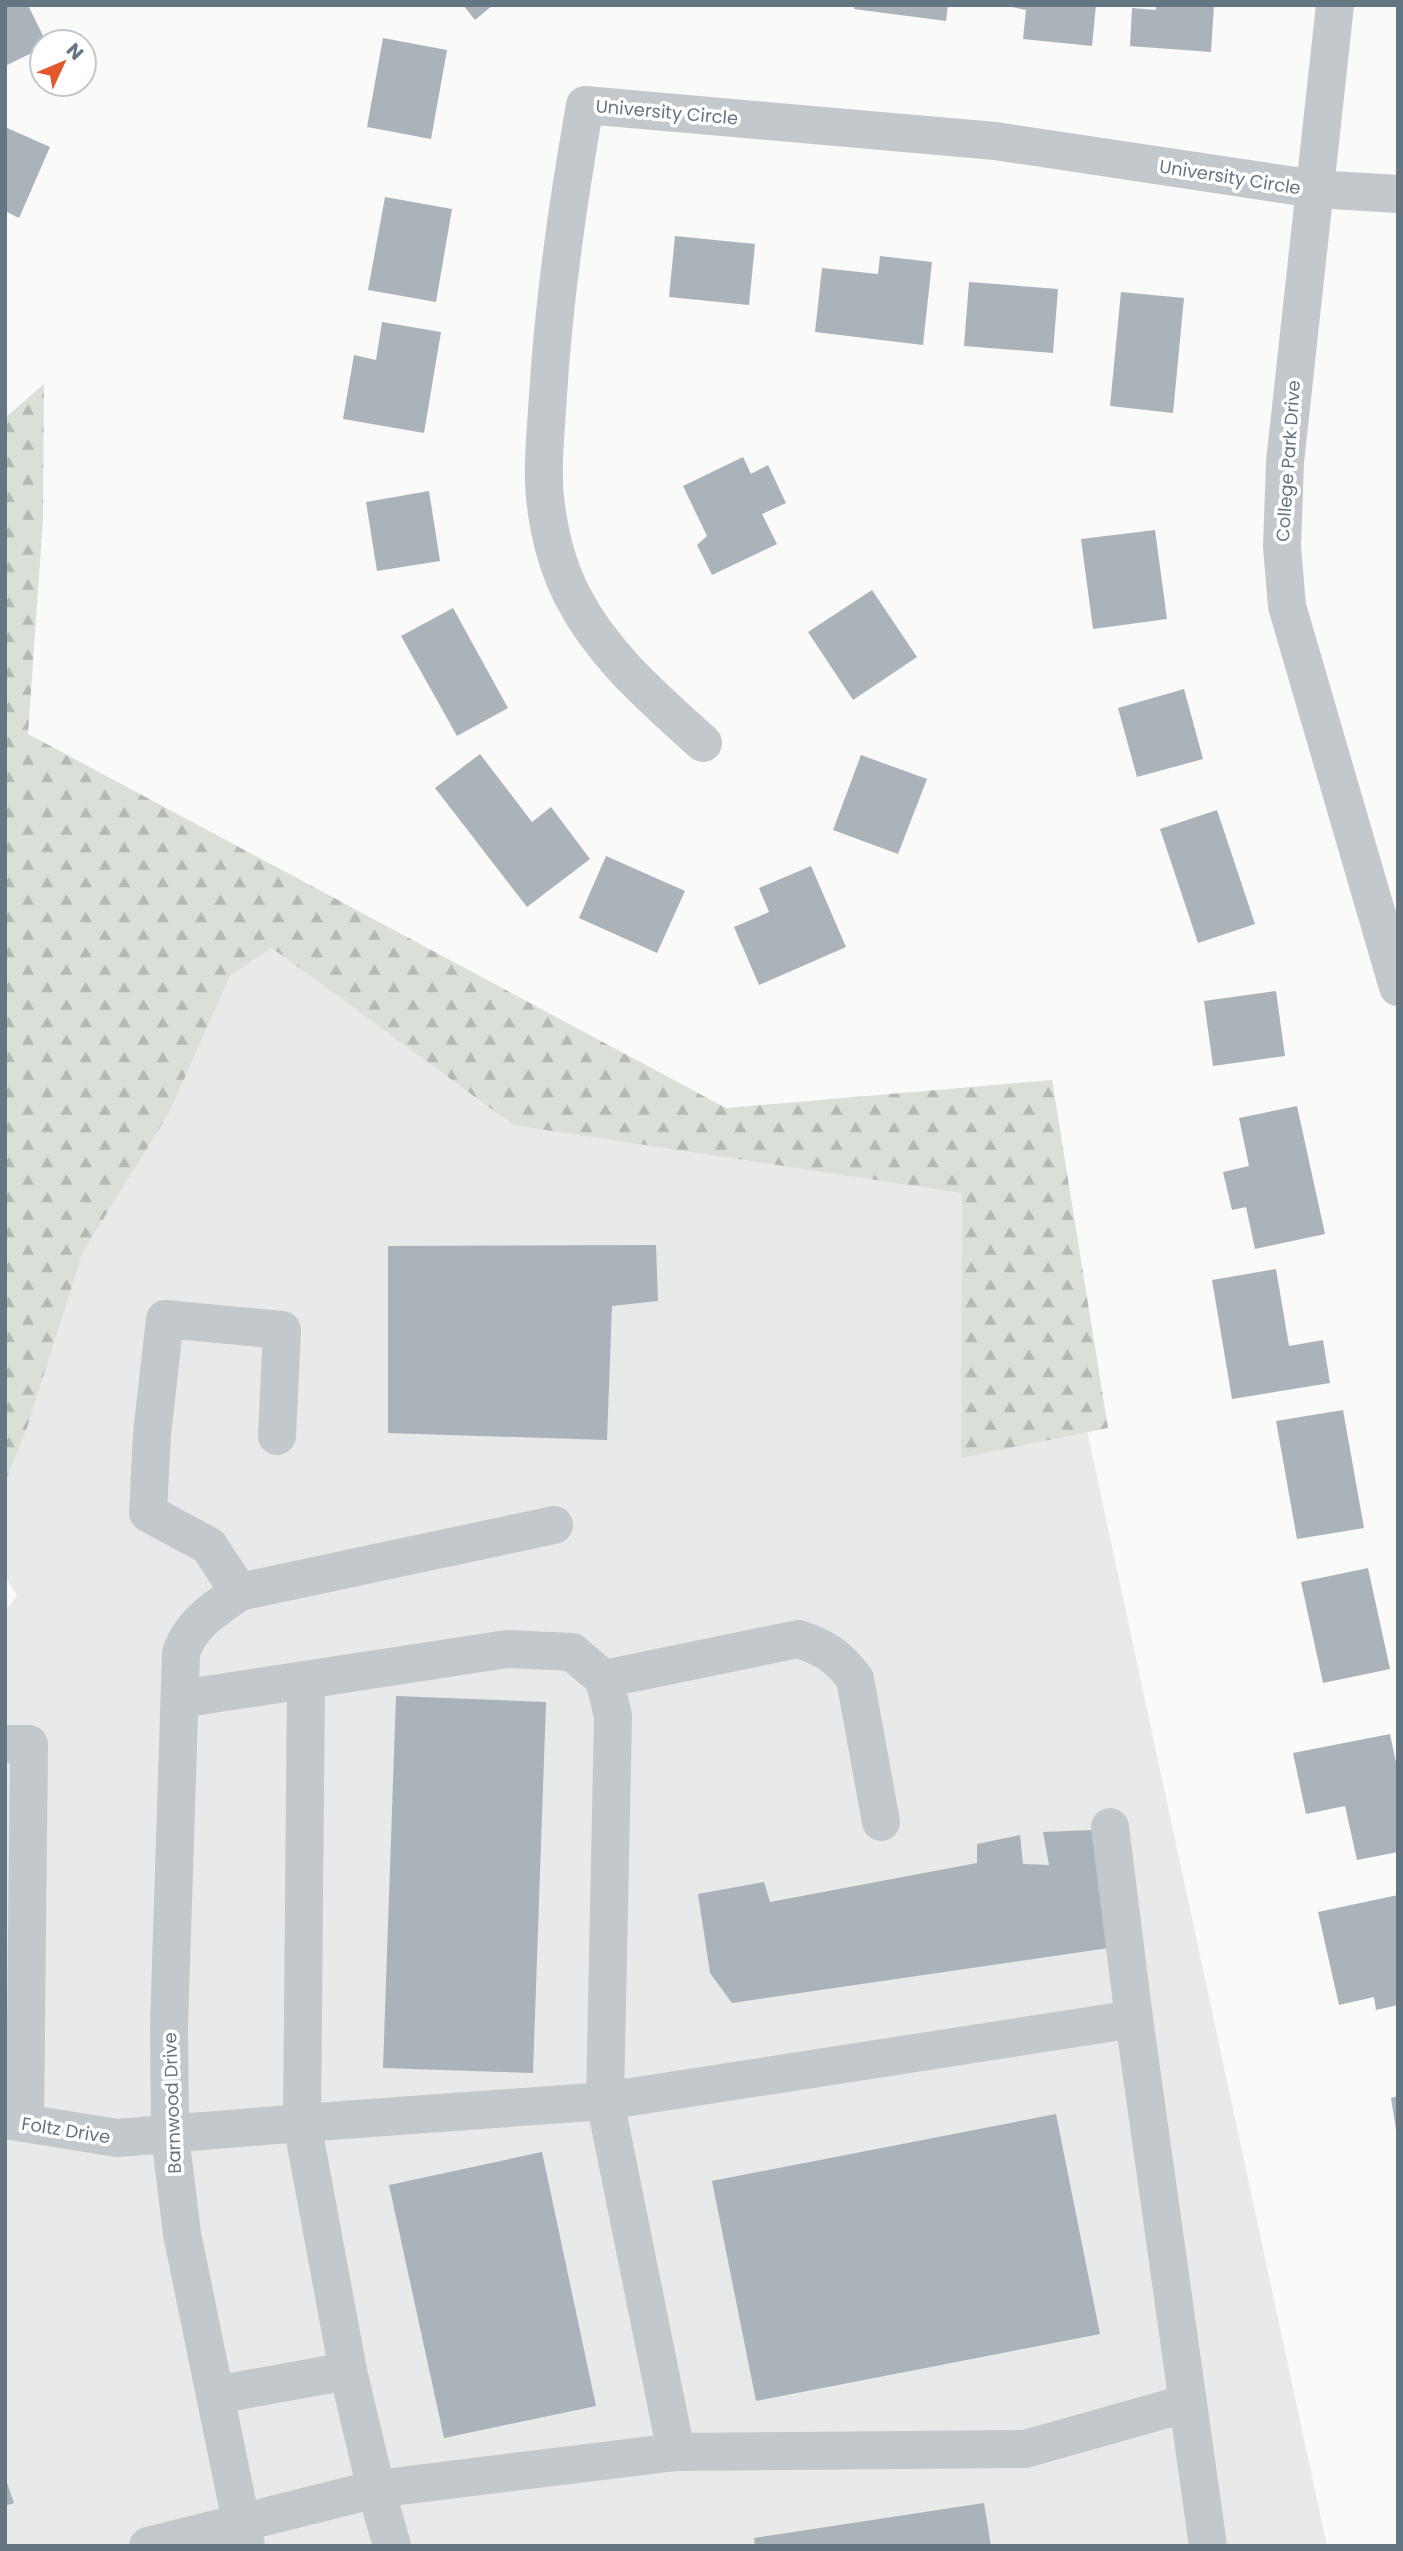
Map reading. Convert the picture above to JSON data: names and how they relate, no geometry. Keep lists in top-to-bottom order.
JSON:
{
  "streets": {
    "street": [
      "University Circle",
      "College Park Drive",
      "Barnwood Drive",
      "Foltz Drive"
    ]
  },
  "crossings": [
    ["University Circle", "College Park Drive"],
    ["Barnwood Drive", "Foltz Drive"]
  ],
  "north": "top right"
}
